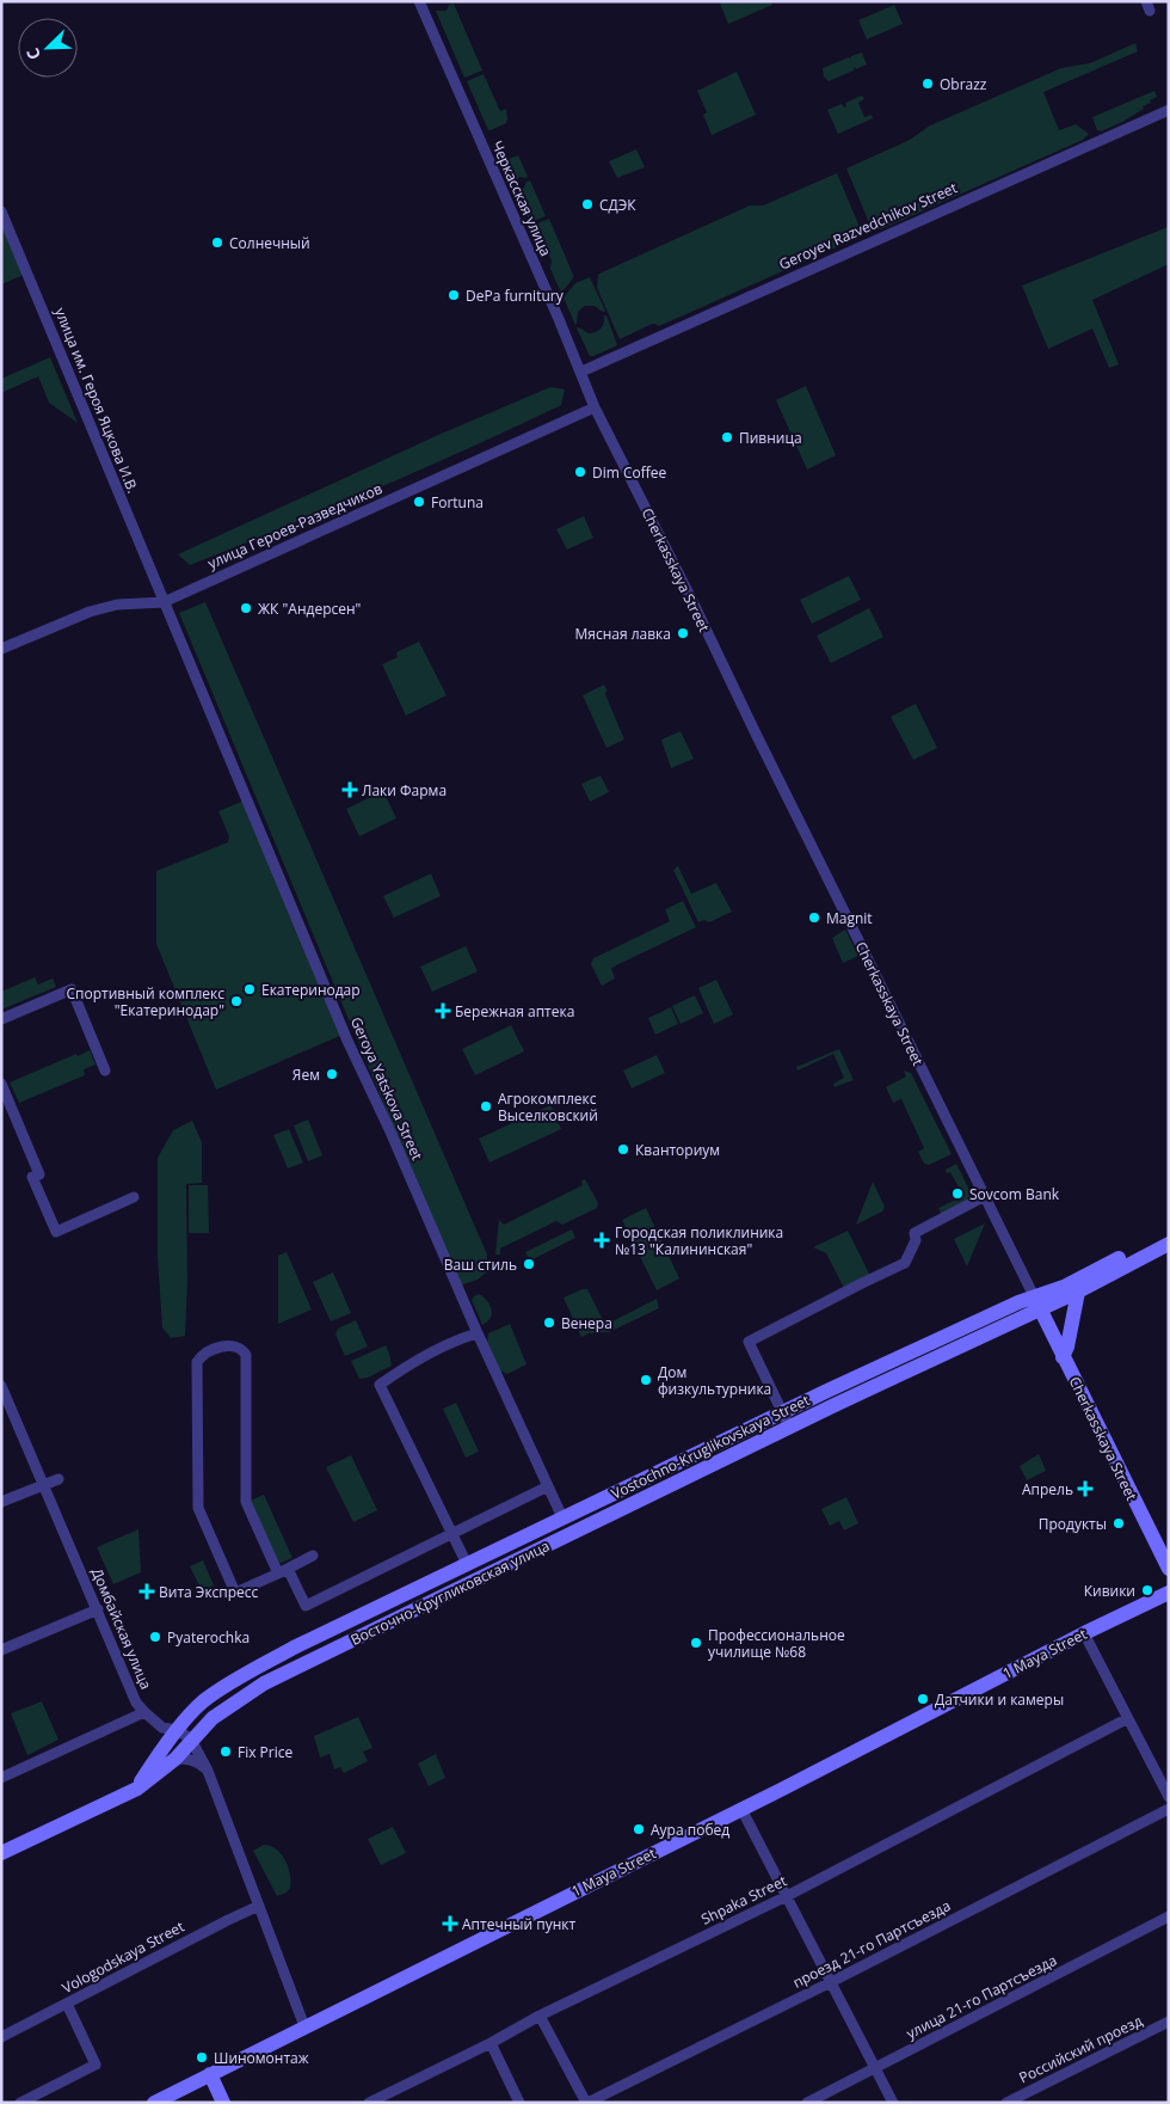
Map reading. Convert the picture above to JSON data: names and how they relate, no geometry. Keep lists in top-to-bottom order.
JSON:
{
  "streets": {
    "street": [
      "Черкасская улица",
      "Geroyev Razvedchikov Street",
      "улица им. Героя Яцкова И.В.",
      "улица Героев-Разведчиков",
      "Cherkasskaya Street",
      "Geroya Yatskova Street",
      "Vostochno-Kruglikovskaya Street",
      "Восточно-Кругликовская улица",
      "Домбайская улица",
      "1 Maya Street",
      "Shpaka Street",
      "проезд 21-го Партсъезда",
      "Vologodskaya Street",
      "улица 21-го Партсъезда",
      "Российский проезд"
    ]
  },
  "crossings": [
    ["Черкасская улица", "Geroyev Razvedchikov Street"],
    ["Черкасская улица", "улица Героев-Разведчиков"],
    ["Черкасская улица", "Cherkasskaya Street"],
    ["улица им. Героя Яцкова И.В.", "улица Героев-Разведчиков"],
    ["улица им. Героя Яцкова И.В.", "Geroya Yatskova Street"],
    ["улица Героев-Разведчиков", "Cherkasskaya Street"],
    ["улица Героев-Разведчиков", "Geroya Yatskova Street"],
    ["Cherkasskaya Street", "Vostochno-Kruglikovskaya Street"],
    ["Geroya Yatskova Street", "Vostochno-Kruglikovskaya Street"],
    ["Vostochno-Kruglikovskaya Street", "Восточно-Кругликовская улица"],
    ["Восточно-Кругликовская улица", "Домбайская улица"],
    ["Домбайская улица", "1 Maya Street"],
    ["Домбайская улица", "Vologodskaya Street"]
  ],
  "places": {
    "other": [
      "Obrazz",
      "СДЭК",
      "Солнечный",
      "DePa furnitury",
      "Пивница",
      "Dim Coffee",
      "Fortuna",
      "ЖК \"Андерсен\"",
      "Мясная лавка",
      "Magnit",
      "Екатеринодар",
      "Спортивный комплекс \"Екатеринодар\"",
      "Яем",
      "Агрокомплекс Выселковский",
      "Кванториум",
      "Sovcom Bank",
      "Ваш стиль",
      "Венера",
      "Дом физкультурника",
      "Продукты",
      "Кивики",
      "Pyaterochka",
      "Профессиональное училище №68",
      "Датчики и камеры",
      "Fix Price",
      "Аура побед",
      "Шиномонтаж"
    ],
    "health": [
      "Лаки Фарма",
      "Бережная аптека",
      "Городская поликлиника №13 \"Калининская\"",
      "Апрель",
      "Вита Экспресс",
      "Аптечный пункт"
    ]
  },
  "north": "bottom left"
}
